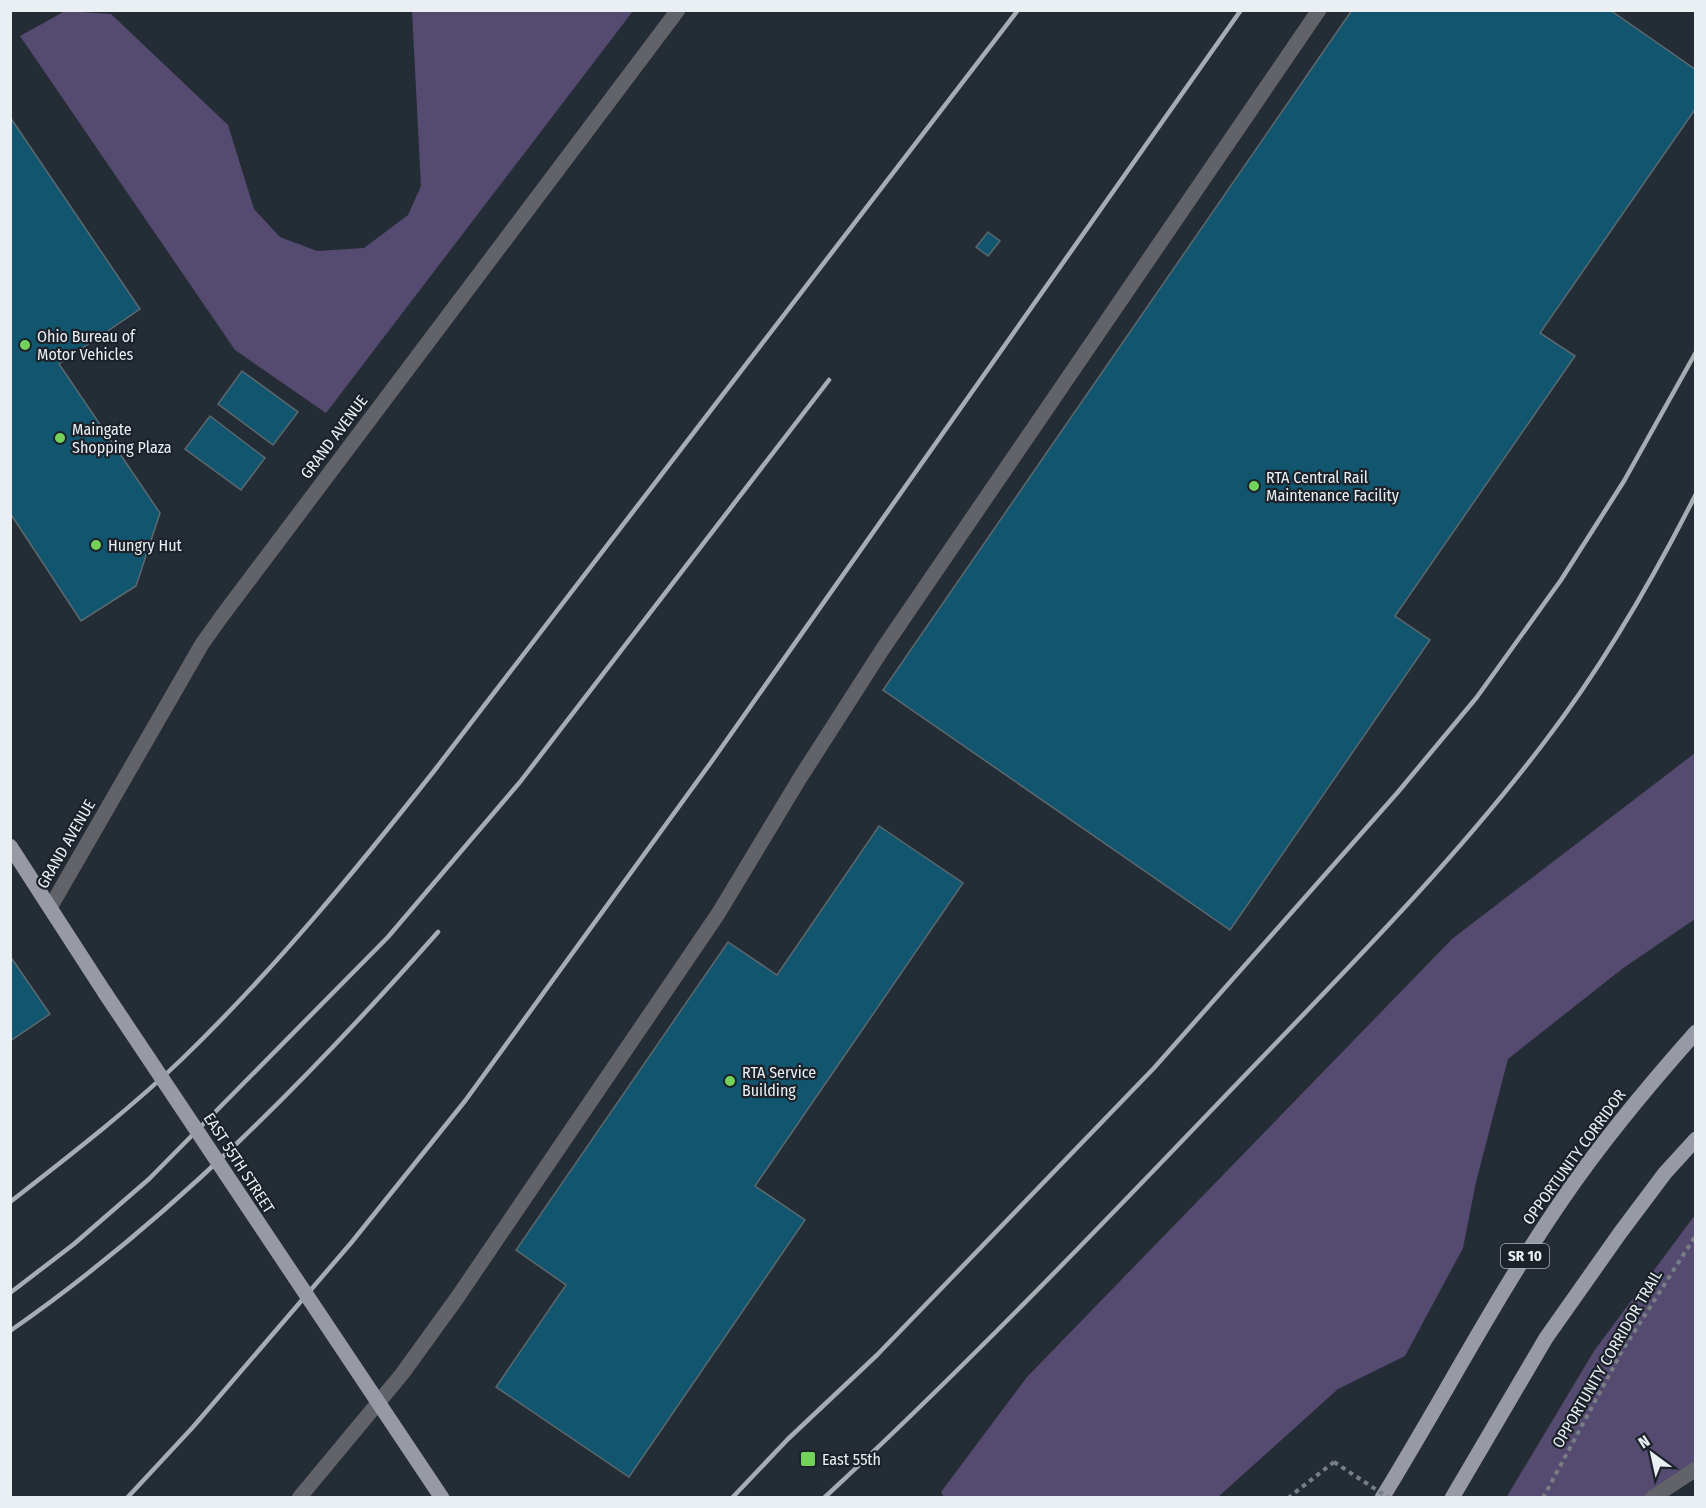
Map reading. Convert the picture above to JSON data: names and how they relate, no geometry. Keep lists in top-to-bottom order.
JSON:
{
  "streets": {
    "main road": ["OPPORTUNITY CORRIDOR", "EAST 55TH STREET", "SR 10"],
    "street": ["GRAND AVENUE"],
    "path": ["OPPORTUNITY CORRIDOR TRAIL"]
  },
  "crossings": [
    ["GRAND AVENUE", "EAST 55TH STREET"]
  ],
  "places": {
    "other": [
      "Ohio Bureau of Motor Vehicles",
      "Maingate Shopping Plaza",
      "RTA Central Rail Maintenance Facility",
      "Hungry Hut",
      "RTA Service Building"
    ],
    "transit": ["East 55th"]
  },
  "north": "top left"
}
